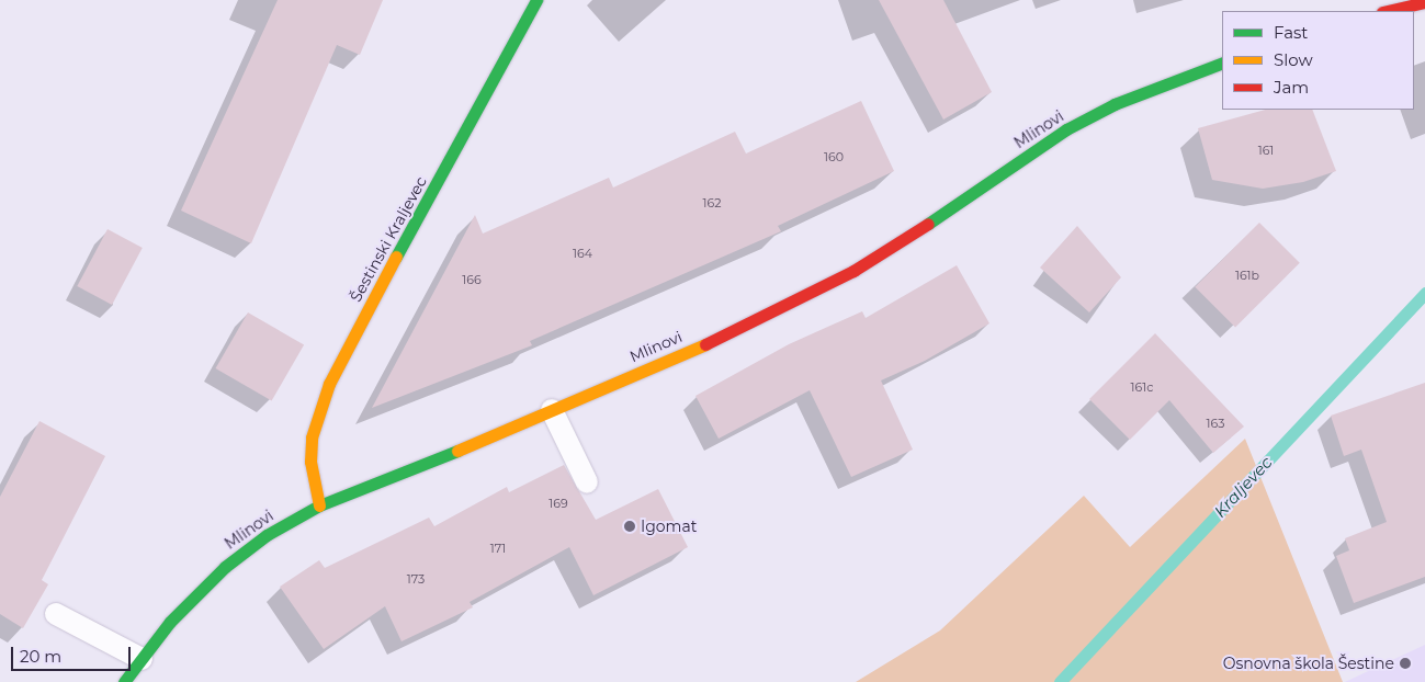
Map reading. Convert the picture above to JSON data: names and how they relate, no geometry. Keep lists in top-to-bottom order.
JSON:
{
  "streets": {
    "main road": ["Mlinovi", "Šestinski Kraljevec"]
  },
  "crossings": [
    ["Mlinovi", "Šestinski Kraljevec"]
  ],
  "water": ["Kraljevec"],
  "places": ["Igomat", "Osnovna škola Šestine"],
  "house_numbers": [
    "161",
    "160",
    "162",
    "164",
    "161b",
    "166",
    "161c",
    "163",
    "169",
    "171",
    "173"
  ],
  "legend": ["Fast", "Slow", "Jam"],
  "scale_bar": "20 m"
}
